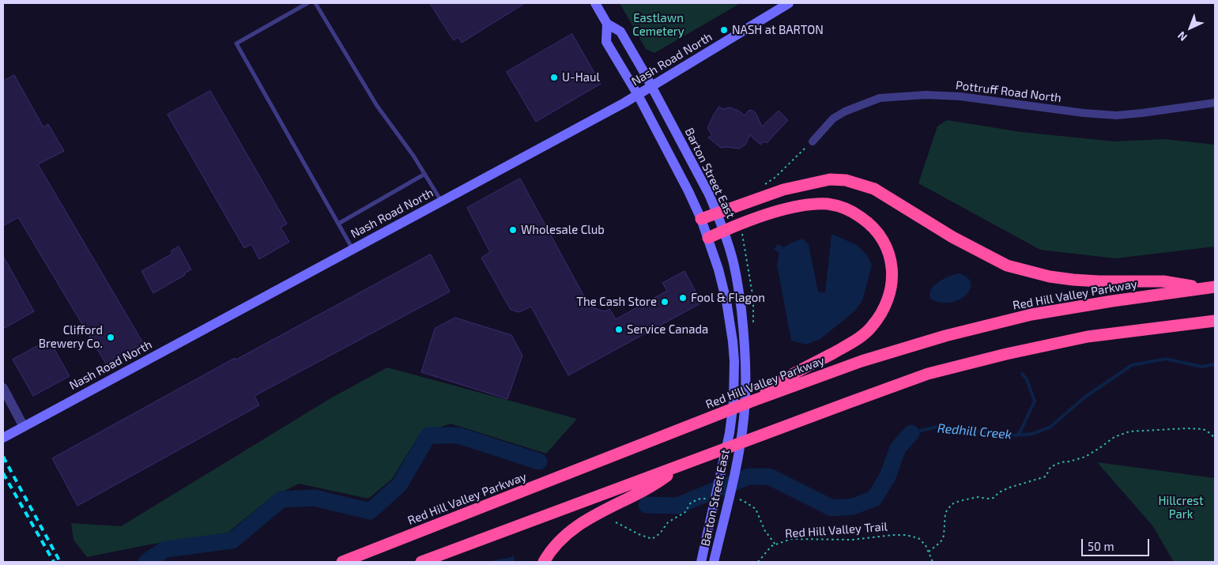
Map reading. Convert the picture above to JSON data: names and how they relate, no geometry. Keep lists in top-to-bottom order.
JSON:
{
  "streets": {
    "highway": ["Red Hill Valley Parkway"],
    "main road": ["Nash Road North", "Barton Street East"],
    "street": ["Pottruff Road North"],
    "path": ["Red Hill Valley Trail"]
  },
  "crossings": [
    ["Nash Road North", "Barton Street East"]
  ],
  "water": ["Redhill Creek"],
  "parks": ["Eastlawn Cemetery", "Hillcrest Park"],
  "places": [
    "NASH at BARTON",
    "U-Haul",
    "Wholesale Club",
    "Fool & Flagon",
    "The Cash Store",
    "Service Canada",
    "Clifford Brewery Co."
  ],
  "scale_bar": "50 m",
  "north": "bottom left"
}
